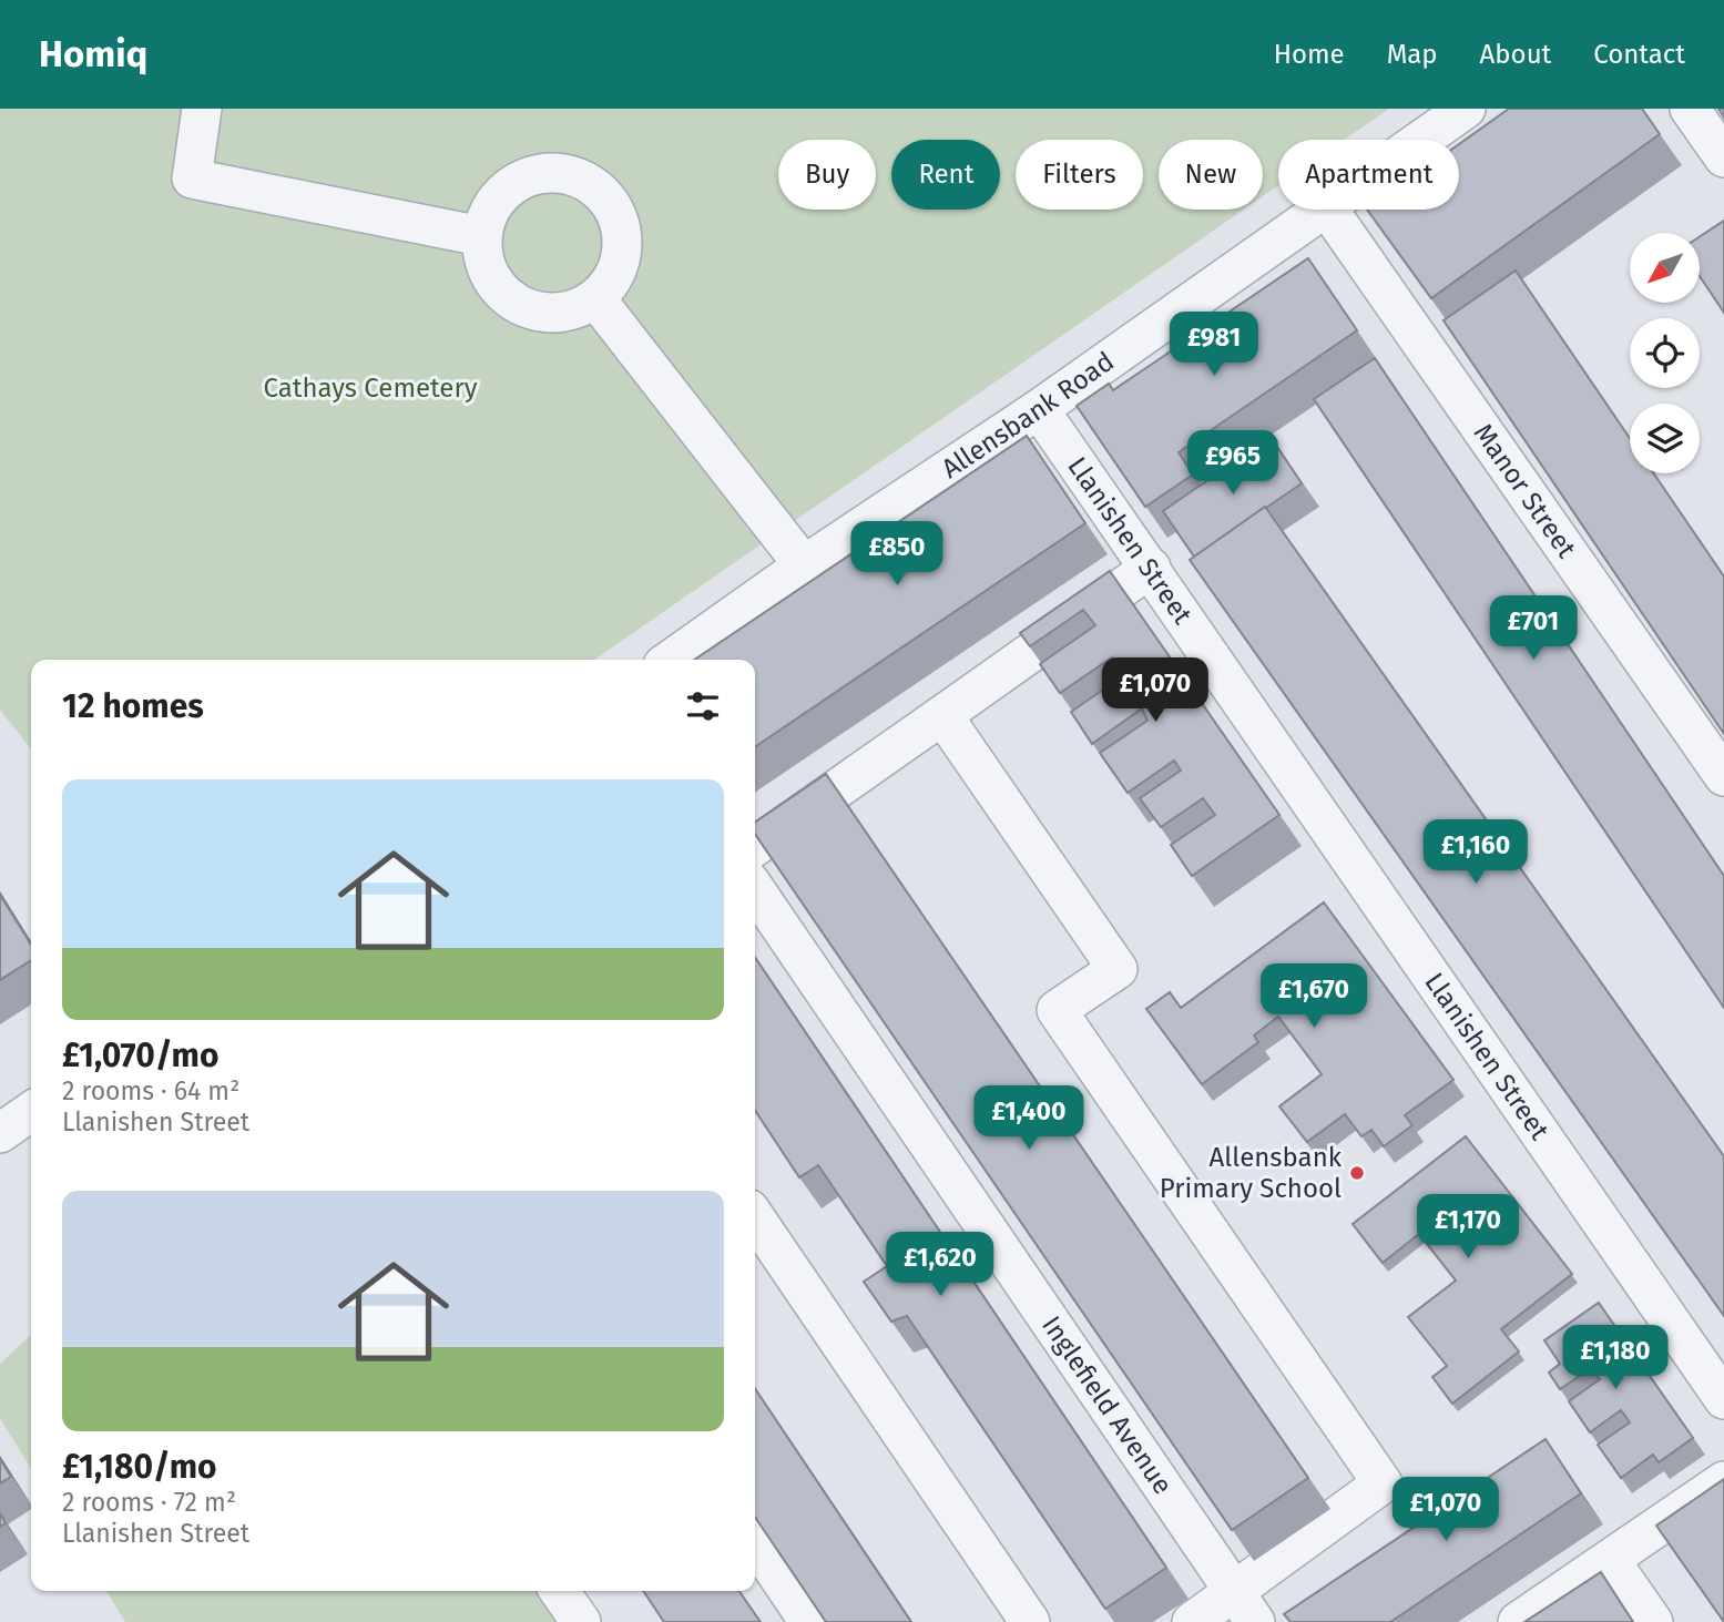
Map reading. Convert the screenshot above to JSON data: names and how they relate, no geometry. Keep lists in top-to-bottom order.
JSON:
{
  "streets": {
    "street": [
      "Allensbank Road",
      "Manor Street",
      "Llanishen Street",
      "Inglefield Avenue"
    ]
  },
  "crossings": [
    ["Allensbank Road", "Llanishen Street"]
  ],
  "parks": ["Cathays Cemetery"],
  "places": ["Allensbank Primary School"],
  "north": "bottom left",
  "page": {
    "header": "Homiq",
    "nav": [
      "Home",
      "Map",
      "About",
      "Contact"
    ],
    "chip": [
      "Buy",
      "Rent",
      "Filters",
      "New",
      "Apartment"
    ],
    "price": [
      "£981",
      "£965",
      "£850",
      "£701",
      "£1,070",
      "£1,160",
      "£1,670",
      "£1,400",
      "£1,170",
      "£1,620",
      "£1,180",
      "£1,070"
    ],
    "heading": "12 homes",
    "list": [
      {
        "name": "£1,070/mo",
        "note": "2 rooms · 64 m² · Llanishen Street"
      },
      {
        "name": "£1,180/mo",
        "note": "2 rooms · 72 m² · Llanishen Street"
      }
    ]
  }
}
